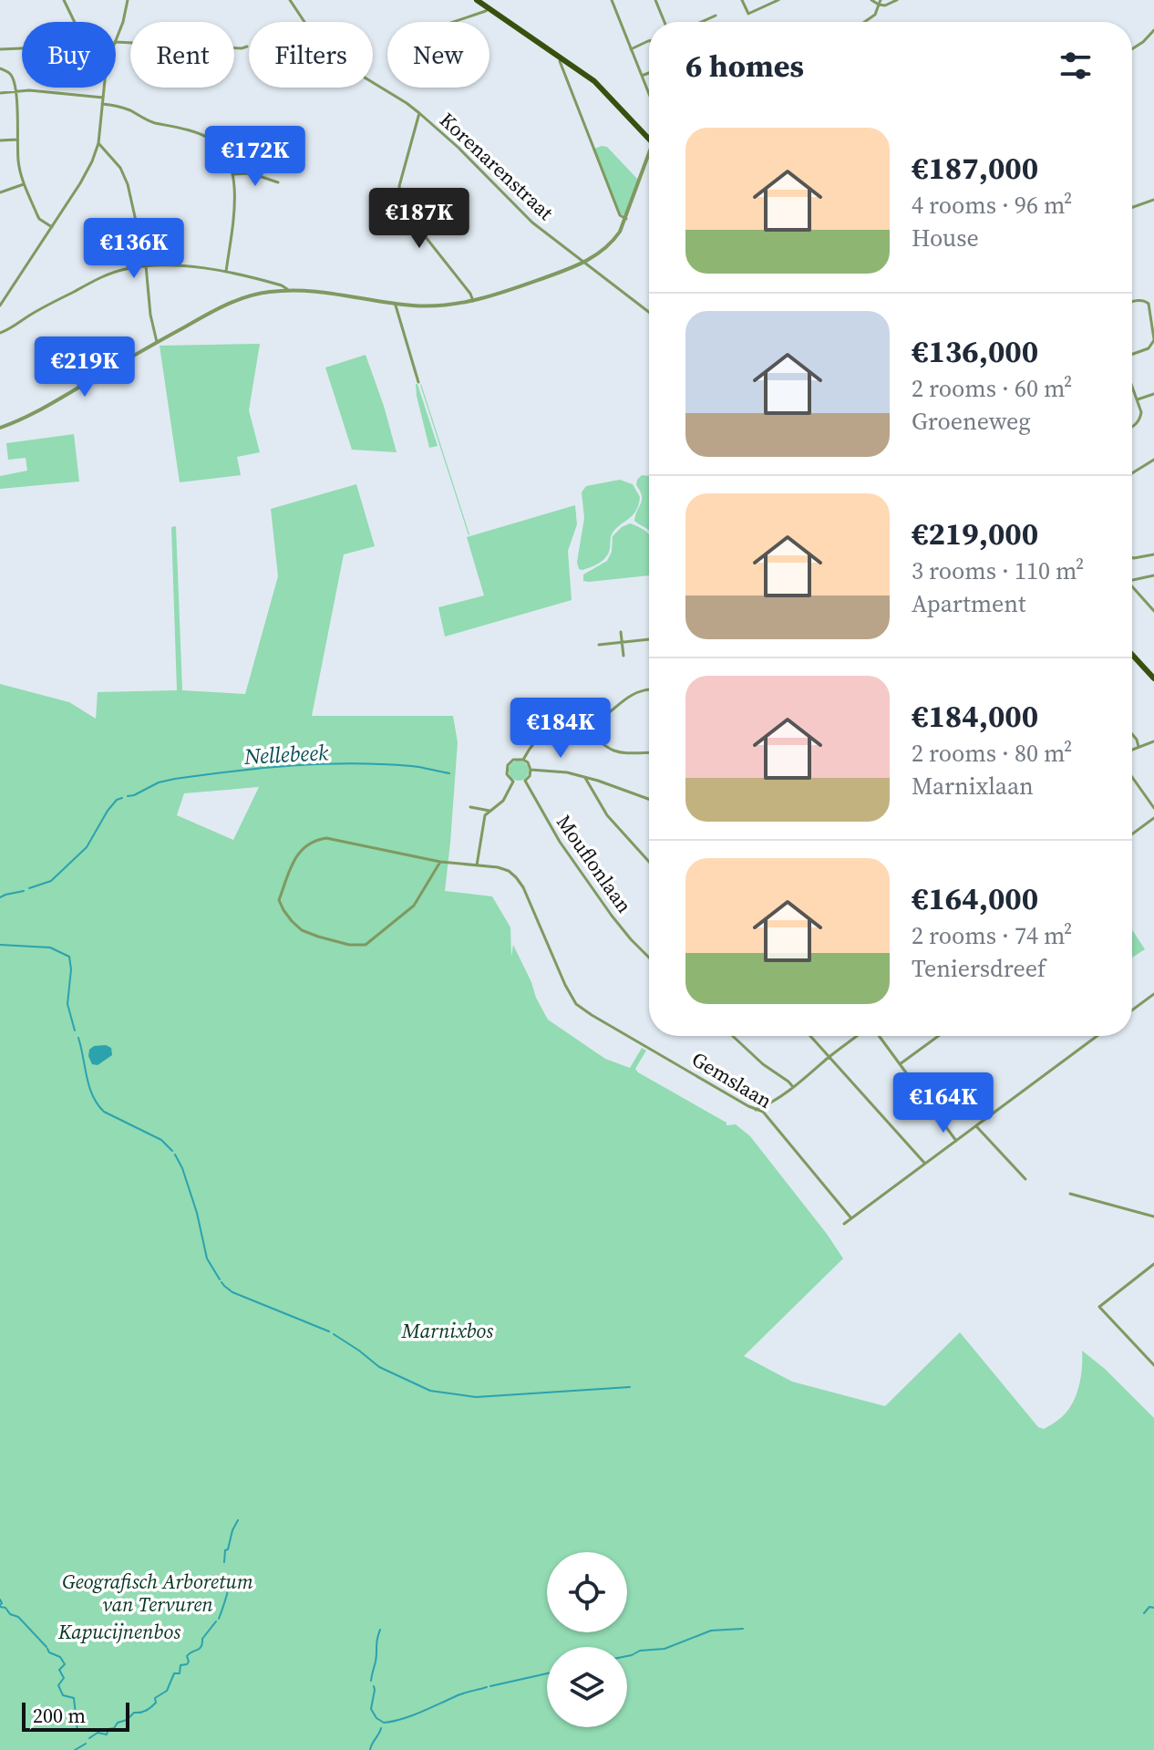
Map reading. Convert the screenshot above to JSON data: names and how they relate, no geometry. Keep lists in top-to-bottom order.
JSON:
{
  "streets": {
    "street": ["Korenarenstraat", "Mouflonlaan", "Gemslaan"]
  },
  "water": ["Nellebeek"],
  "parks": ["Marnixbos", "Geografisch Arboretum van Tervuren", "Kapucijnenbos"],
  "scale_bar": "200 m",
  "page": {
    "chip": [
      "Buy",
      "Rent",
      "Filters",
      "New"
    ],
    "heading": "6 homes",
    "list": [
      {
        "name": "€187,000",
        "note": "4 rooms · 96 m² · House"
      },
      {
        "name": "€136,000",
        "note": "2 rooms · 60 m² · Groeneweg"
      },
      {
        "name": "€219,000",
        "note": "3 rooms · 110 m² · Apartment"
      },
      {
        "name": "€184,000",
        "note": "2 rooms · 80 m² · Marnixlaan"
      },
      {
        "name": "€164,000",
        "note": "2 rooms · 74 m² · Teniersdreef"
      }
    ],
    "price": [
      "€172K",
      "€187K",
      "€136K",
      "€219K",
      "€184K",
      "€164K"
    ],
    "scale": "200 m"
  }
}
